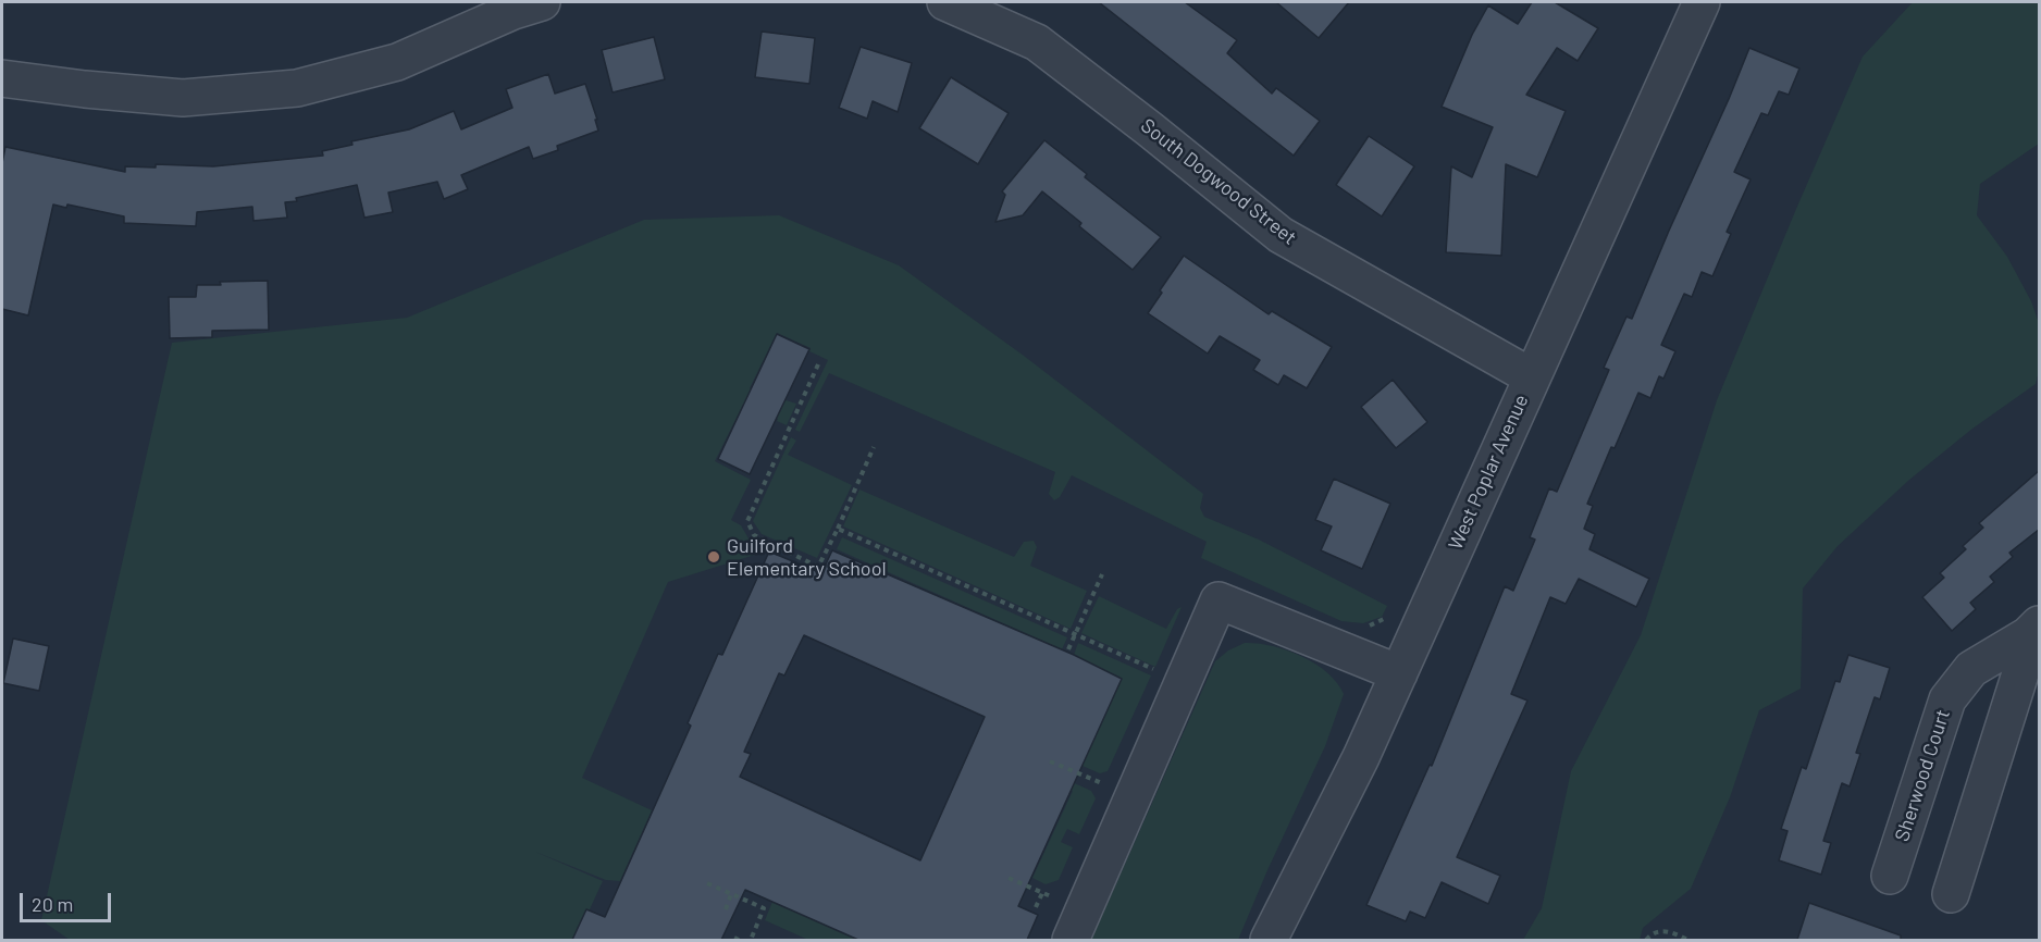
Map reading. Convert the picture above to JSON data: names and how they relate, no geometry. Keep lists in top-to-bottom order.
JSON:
{
  "streets": {
    "street": ["South Dogwood Street", "West Poplar Avenue", "Sherwood Court"]
  },
  "crossings": [
    ["South Dogwood Street", "West Poplar Avenue"]
  ],
  "places": ["Guilford Elementary School"],
  "scale_bar": "20 m"
}
